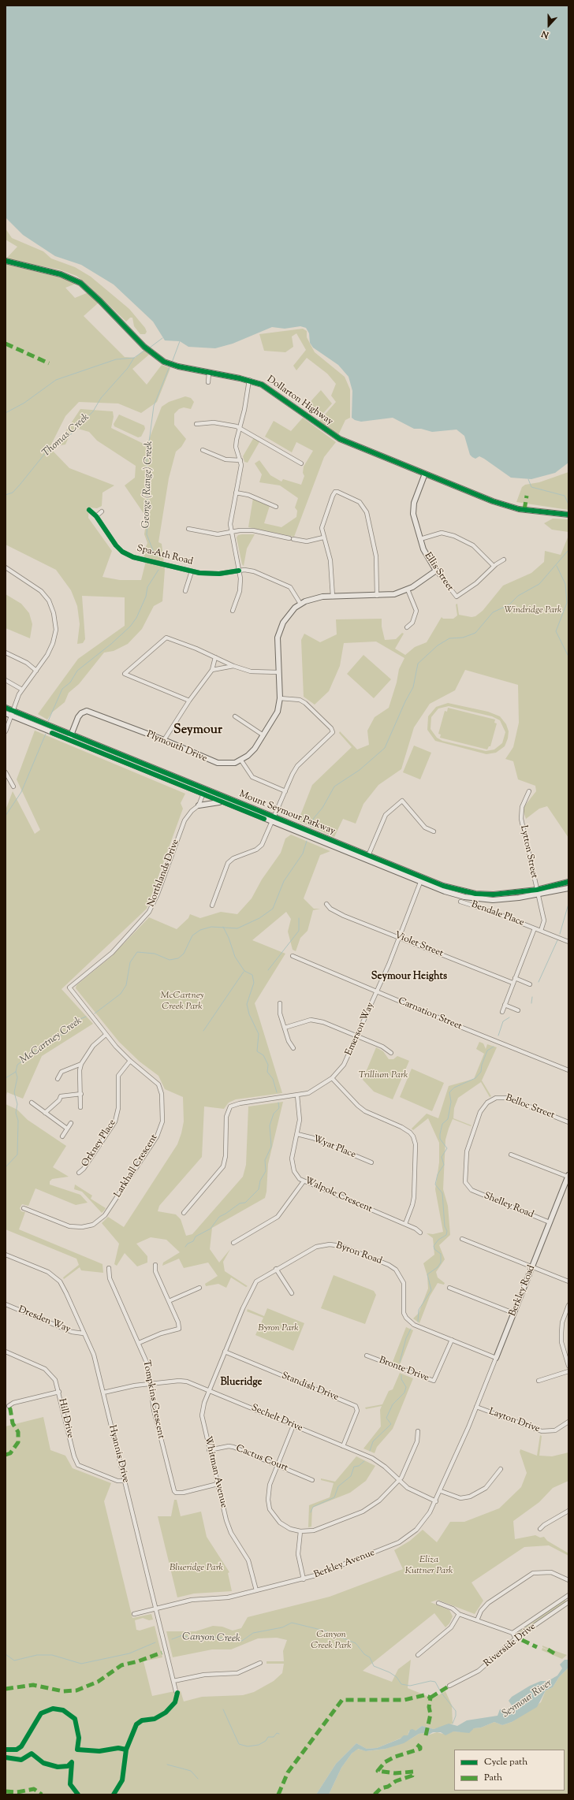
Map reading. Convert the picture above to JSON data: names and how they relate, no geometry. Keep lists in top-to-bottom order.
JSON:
{
  "streets": {
    "street": [
      "Dollarton Highway",
      "Spa-Ath Road",
      "Ellis Street",
      "Plymouth Drive",
      "Mount Seymour Parkway",
      "Lytton Street",
      "Northlands Drive",
      "Bendale Place",
      "Violet Street",
      "Carnation Street",
      "Emerson Way",
      "Belloc Street",
      "Orkney Place",
      "Wyat Place",
      "Larkhall Crescent",
      "Walpole Crescent",
      "Shelley Road",
      "Byron Road",
      "Berkley Road",
      "Dresden Way",
      "Bronte Drive",
      "Standish Drive",
      "Tompkins Crescent",
      "Hill Drive",
      "Sechelt Drive",
      "Layton Drive",
      "Hyannis Drive",
      "Cactus Court",
      "Whitman Avenue",
      "Berkley Avenue",
      "Riverside Drive"
    ]
  },
  "crossings": [
    ["Dollarton Highway", "Ellis Street"],
    ["Spa-Ath Road", "Plymouth Drive"],
    ["Ellis Street", "Plymouth Drive"],
    ["Plymouth Drive", "Mount Seymour Parkway"],
    ["Mount Seymour Parkway", "Lytton Street"],
    ["Mount Seymour Parkway", "Northlands Drive"],
    ["Mount Seymour Parkway", "Emerson Way"],
    ["Lytton Street", "Bendale Place"],
    ["Northlands Drive", "Larkhall Crescent"],
    ["Violet Street", "Emerson Way"],
    ["Carnation Street", "Emerson Way"],
    ["Emerson Way", "Walpole Crescent"],
    ["Belloc Street", "Shelley Road"],
    ["Orkney Place", "Larkhall Crescent"],
    ["Wyat Place", "Walpole Crescent"],
    ["Shelley Road", "Berkley Road"],
    ["Byron Road", "Berkley Road"],
    ["Byron Road", "Bronte Drive"],
    ["Byron Road", "Standish Drive"],
    ["Byron Road", "Whitman Avenue"],
    ["Berkley Road", "Layton Drive"],
    ["Berkley Road", "Berkley Avenue"],
    ["Dresden Way", "Hyannis Drive"],
    ["Standish Drive", "Sechelt Drive"],
    ["Standish Drive", "Whitman Avenue"],
    ["Tompkins Crescent", "Sechelt Drive"],
    ["Tompkins Crescent", "Whitman Avenue"],
    ["Hill Drive", "Hyannis Drive"],
    ["Sechelt Drive", "Hyannis Drive"],
    ["Sechelt Drive", "Whitman Avenue"],
    ["Sechelt Drive", "Berkley Avenue"],
    ["Layton Drive", "Berkley Avenue"],
    ["Hyannis Drive", "Berkley Avenue"],
    ["Cactus Court", "Whitman Avenue"],
    ["Whitman Avenue", "Berkley Avenue"]
  ],
  "districts": ["Seymour", "Seymour Heights", "Blueridge"],
  "water": [
    "Thomas Creek",
    "George (Range) Creek",
    "McCartney Creek",
    "Canyon Creek",
    "Seymour River"
  ],
  "parks": [
    "Windridge Park",
    "McCartney Creek Park",
    "Trillium Park",
    "Byron Park",
    "Eliza Kuttner Park",
    "Blueridge Park",
    "Canyon Creek Park"
  ],
  "legend": ["Cycle path", "Path"],
  "north": "bottom"
}
